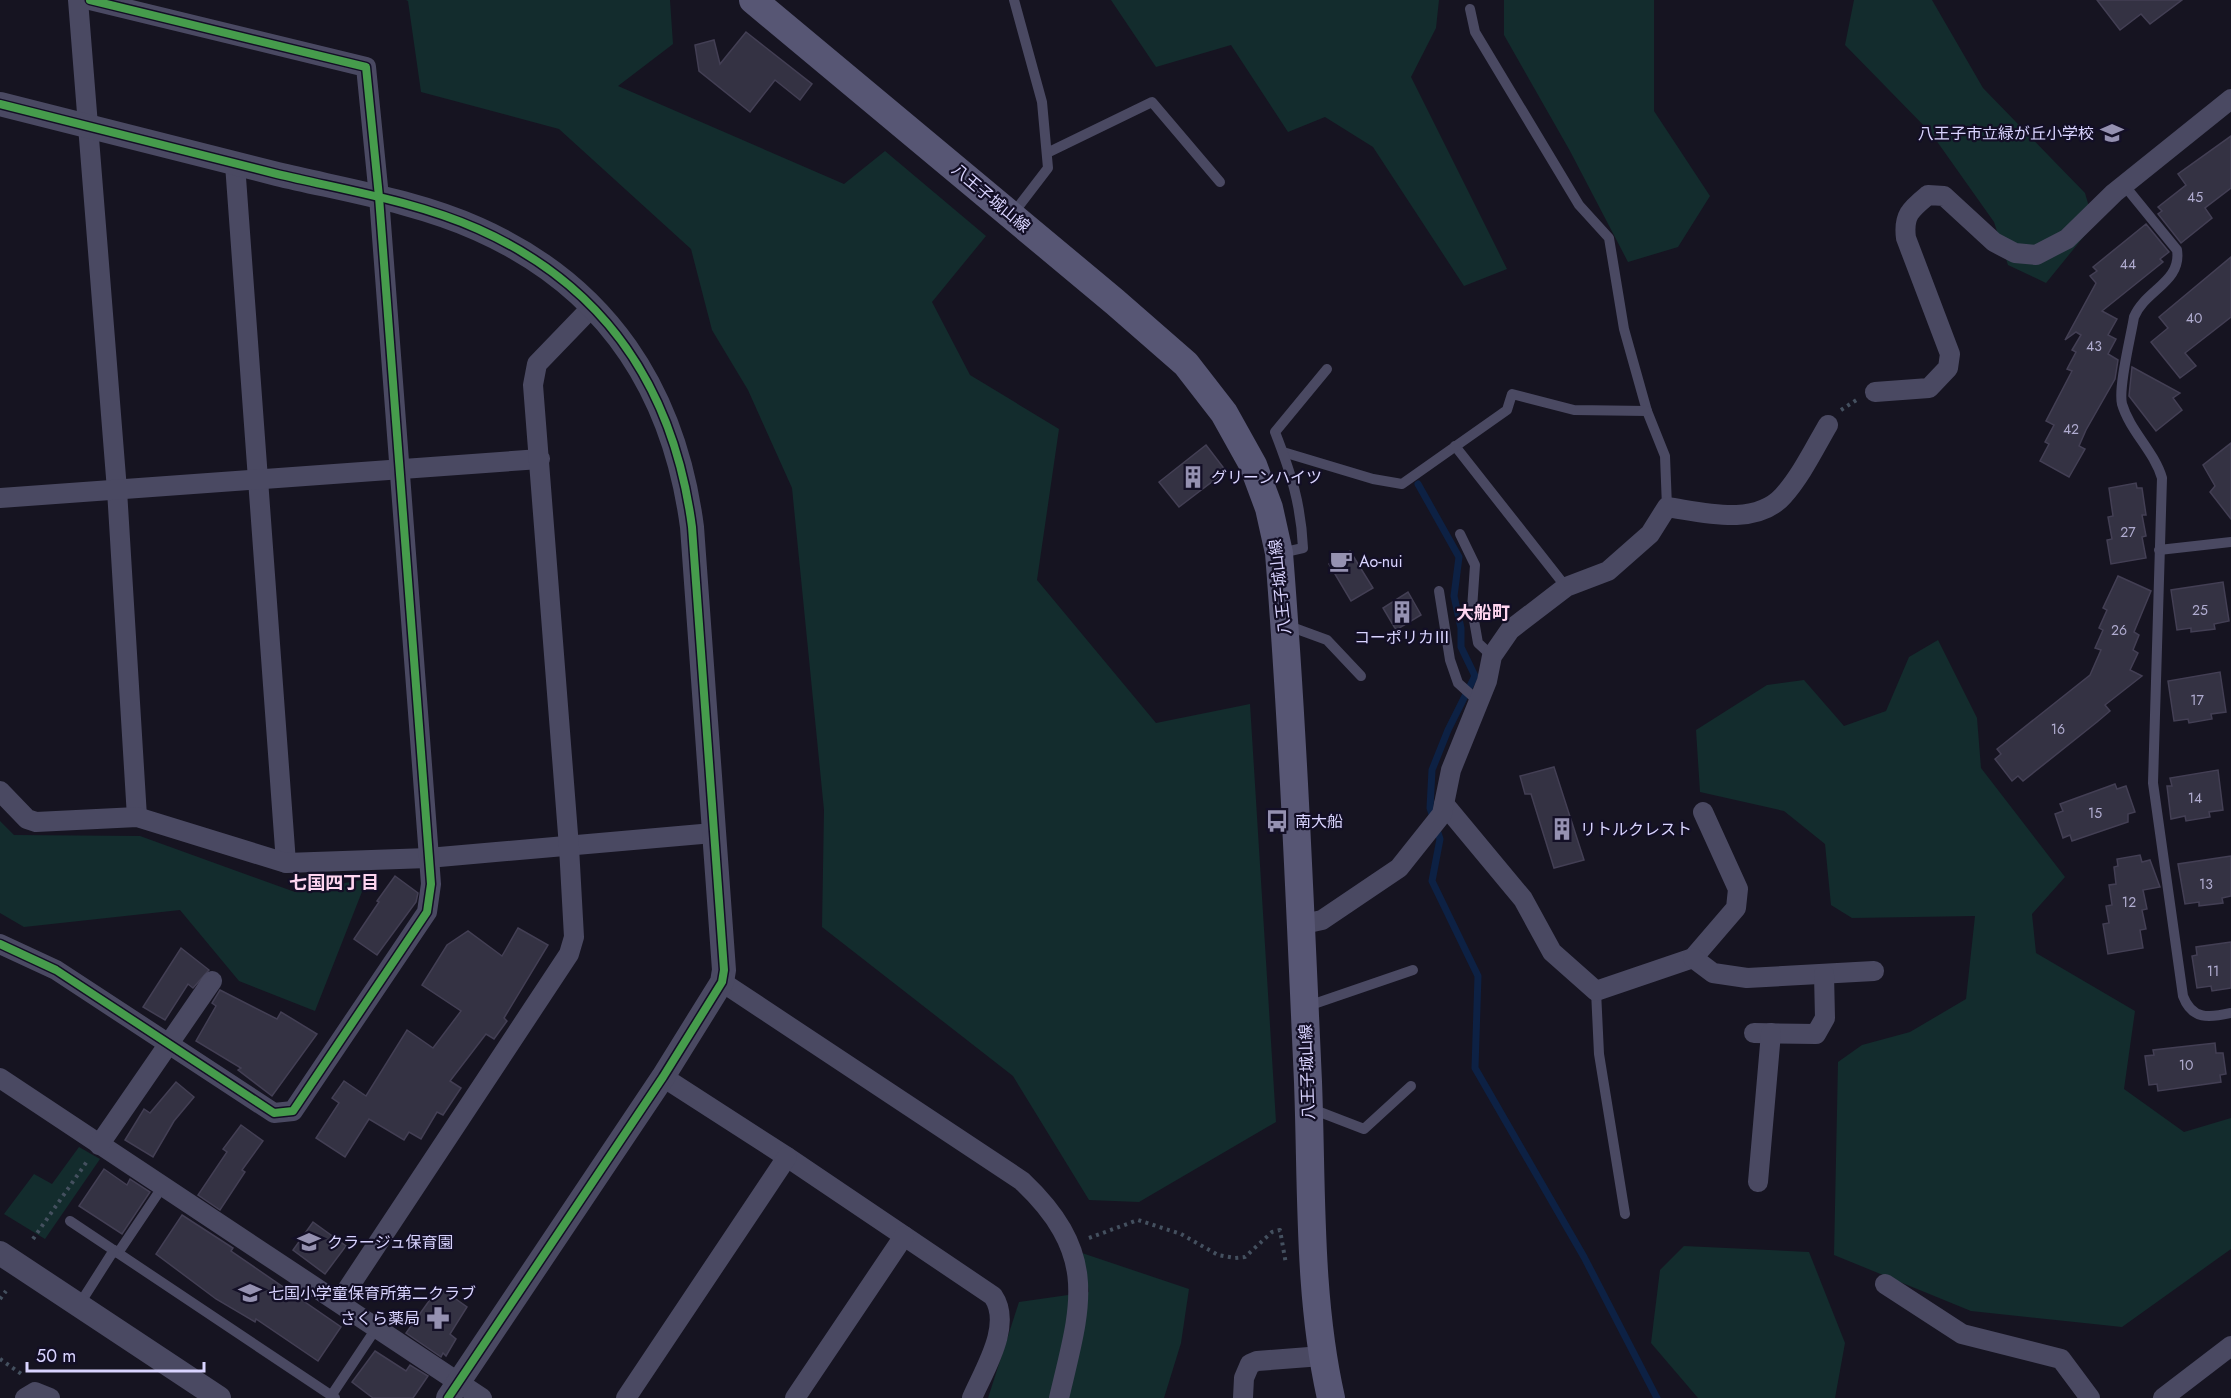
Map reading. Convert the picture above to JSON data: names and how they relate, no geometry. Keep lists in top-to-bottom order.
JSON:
{
  "streets": {
    "main road": ["八王子城山線"]
  },
  "districts": ["大船町", "七国四丁目"],
  "places": {
    "school or university": ["八王子市立緑が丘小学校", "クラージュ保育園", "七国小学童保育所第二クラブ"],
    "building": ["グリーンハイツ", "コーポリカⅢ", "リトルクレスト"],
    "cafe": ["Ao-nui"],
    "bus stop": ["南大船"],
    "pharmacy": ["さくら薬局"]
  },
  "house_numbers": [
    "45",
    "44",
    "40",
    "43",
    "42",
    "27",
    "25",
    "26",
    "17",
    "16",
    "14",
    "15",
    "13",
    "12",
    "11",
    "10"
  ],
  "scale_bar": "50 m"
}
